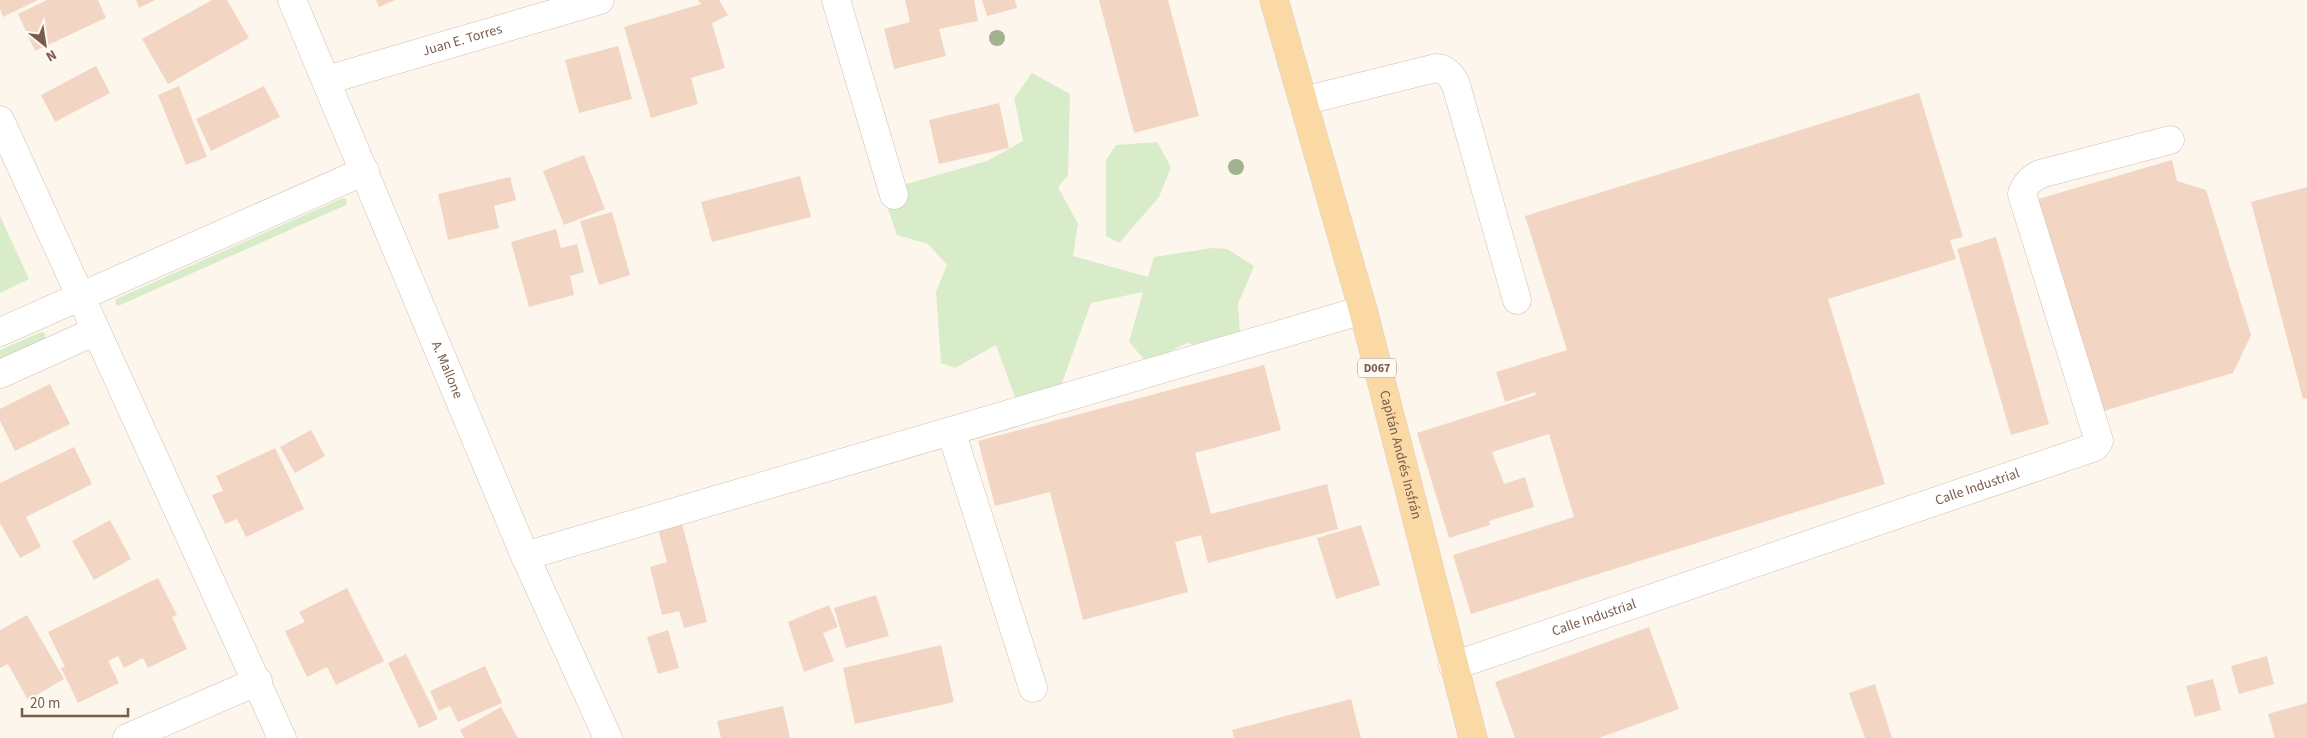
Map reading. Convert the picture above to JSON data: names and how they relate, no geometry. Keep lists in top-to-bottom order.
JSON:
{
  "streets": {
    "main road": ["D067", "Capitán Andrés Insfrán"],
    "street": ["Juan E. Torres", "A. Mallone", "Calle Industrial"]
  },
  "crossings": [
    ["Juan E. Torres", "A. Mallone"],
    ["Capitán Andrés Insfrán", "Calle Industrial"]
  ],
  "scale_bar": "20 m",
  "north": "bottom right"
}
